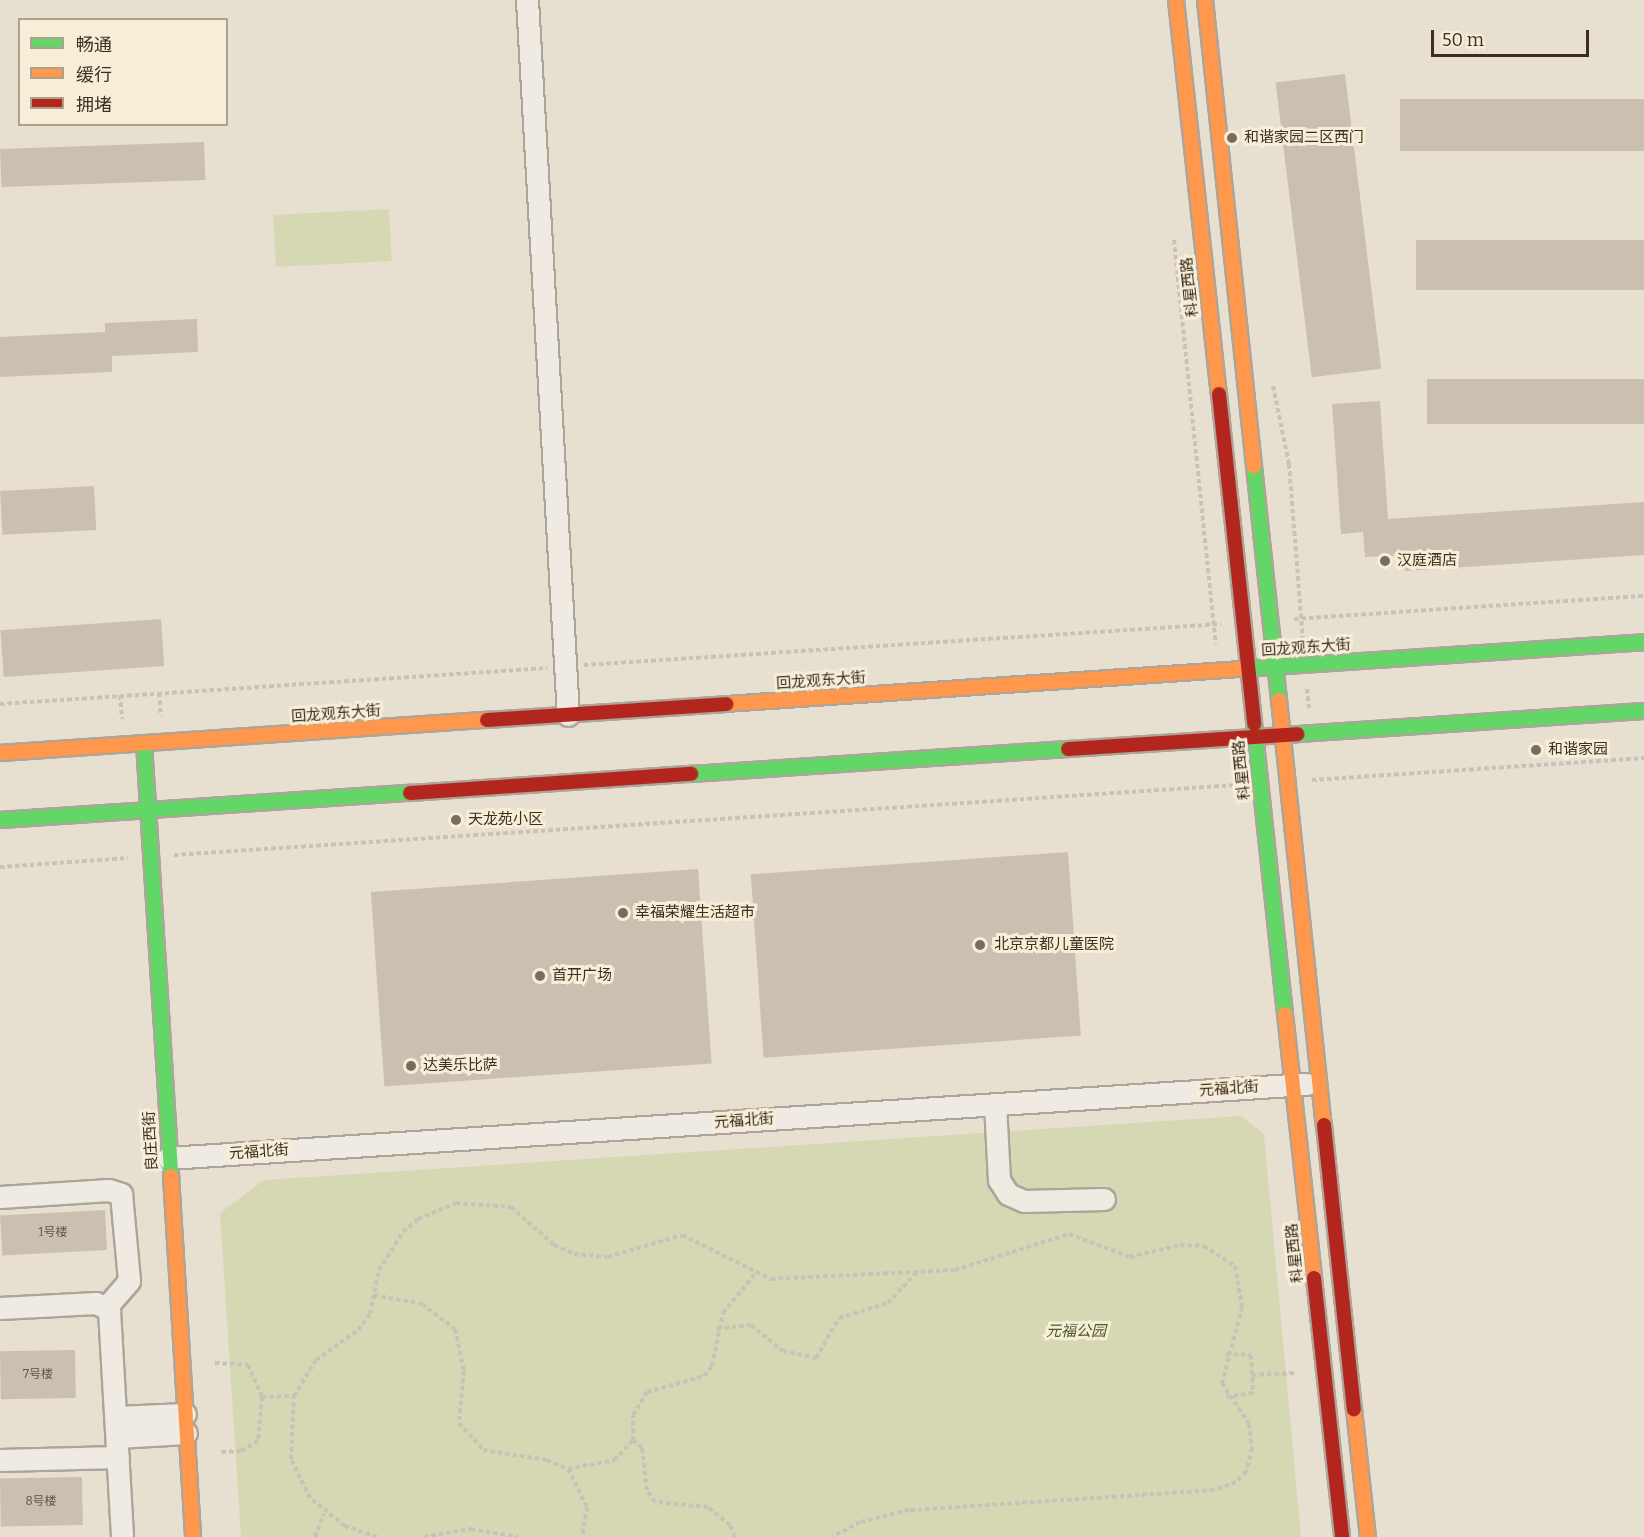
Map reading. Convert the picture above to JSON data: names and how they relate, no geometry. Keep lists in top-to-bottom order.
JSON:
{
  "streets": {
    "street": [
      "科星西路",
      "回龙观东大街",
      "元福北街",
      "良庄西街"
    ]
  },
  "crossings": [
    ["科星西路", "回龙观东大街"],
    ["科星西路", "元福北街"],
    ["回龙观东大街", "良庄西街"],
    ["元福北街", "良庄西街"]
  ],
  "parks": ["元福公园"],
  "places": [
    "和谐家园二区西门",
    "汉庭酒店",
    "和谐家园",
    "天龙苑小区",
    "幸福荣耀生活超市",
    "北京京都儿童医院",
    "首开广场",
    "达美乐比萨"
  ],
  "house_numbers": ["1号楼", "7号楼", "8号楼"],
  "legend": ["畅通", "缓行", "拥堵"],
  "scale_bar": "50 m"
}
